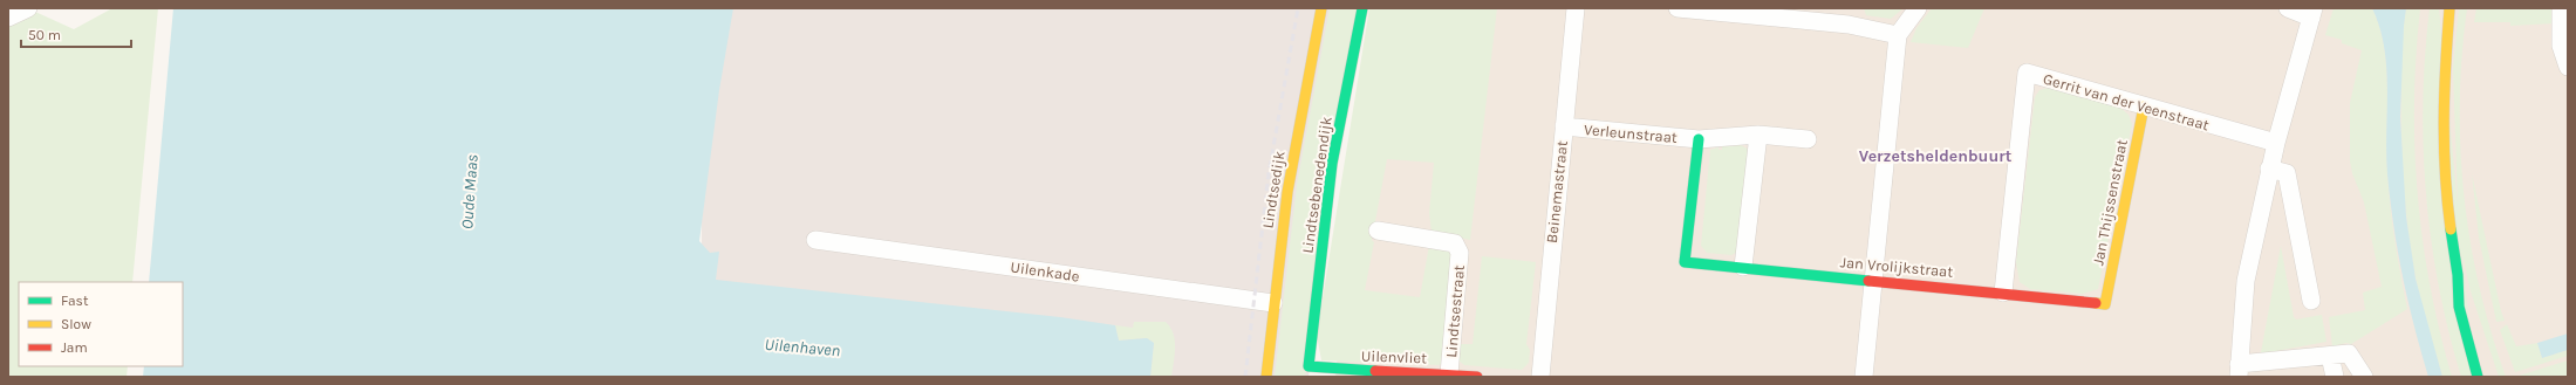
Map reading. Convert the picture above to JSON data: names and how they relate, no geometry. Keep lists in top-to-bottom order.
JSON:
{
  "streets": {
    "street": [
      "Gerrit van der Veenstraat",
      "Verleunstraat",
      "Lindtsebenedendijk",
      "Lindtsedijk",
      "Beinemastraat",
      "Jan Thijssenstraat",
      "Jan Vrolijkstraat",
      "Uilenkade",
      "Lindtsestraat",
      "Uilenvliet"
    ]
  },
  "crossings": [
    ["Gerrit van der Veenstraat", "Jan Thijssenstraat"],
    ["Gerrit van der Veenstraat", "Jan Vrolijkstraat"],
    ["Verleunstraat", "Beinemastraat"],
    ["Verleunstraat", "Jan Vrolijkstraat"],
    ["Lindtsebenedendijk", "Uilenvliet"],
    ["Lindtsedijk", "Uilenkade"],
    ["Jan Thijssenstraat", "Jan Vrolijkstraat"],
    ["Lindtsestraat", "Uilenvliet"]
  ],
  "districts": ["Verzetsheldenbuurt"],
  "water": ["Oude Maas", "Uilenhaven"],
  "legend": ["Fast", "Slow", "Jam"],
  "scale_bar": "50 m"
}
